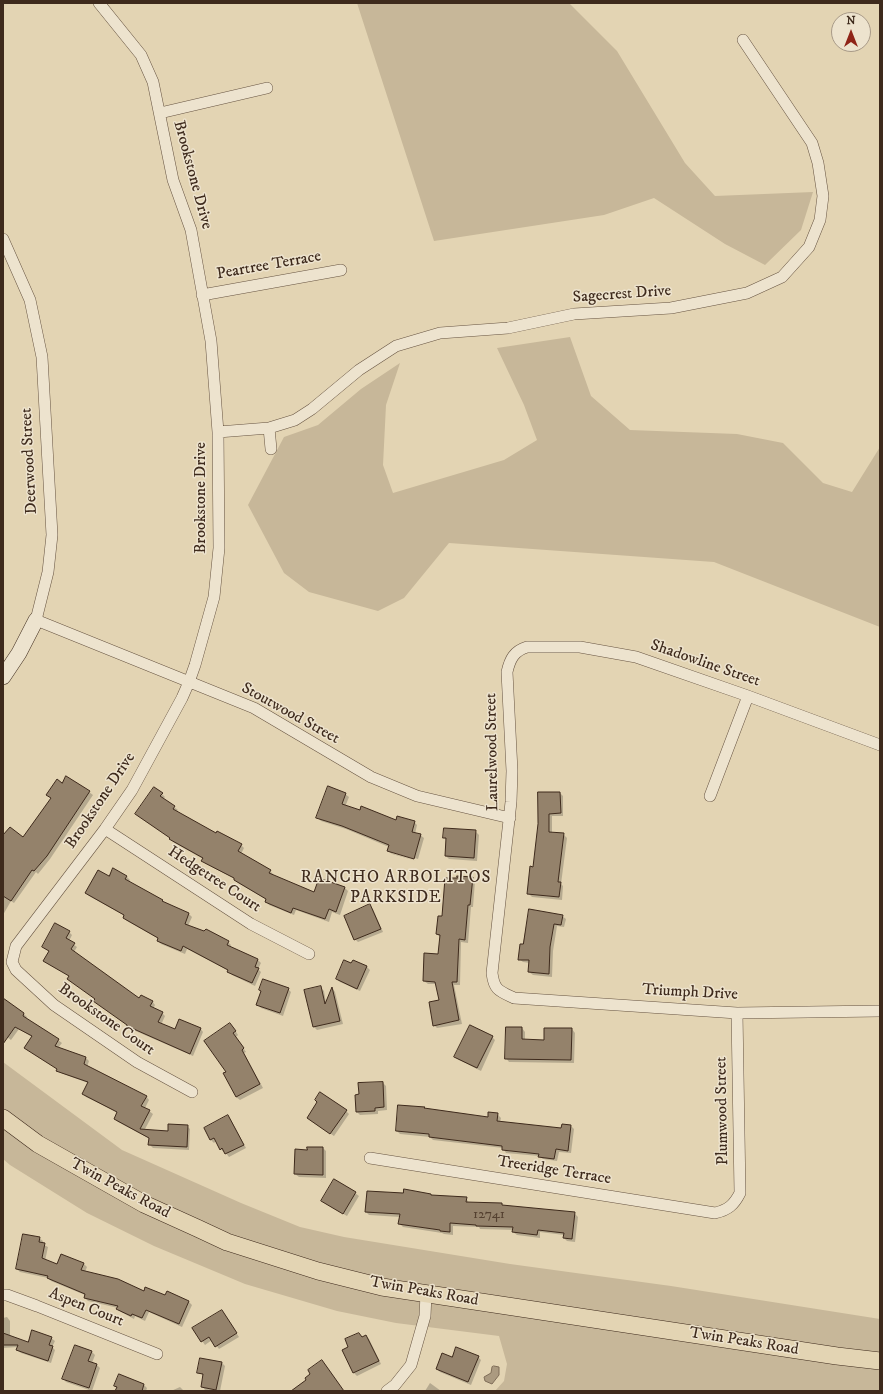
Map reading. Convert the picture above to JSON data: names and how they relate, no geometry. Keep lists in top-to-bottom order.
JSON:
{
  "streets": {
    "main road": ["Twin Peaks Road"],
    "street": [
      "Brookstone Drive",
      "Peartree Terrace",
      "Sagecrest Drive",
      "Deerwood Street",
      "Shadowline Street",
      "Stoutwood Street",
      "Laurelwood Street",
      "Hedgetree Court",
      "Triumph Drive",
      "Brookstone Court",
      "Plumwood Street",
      "Treeridge Terrace",
      "Aspen Court"
    ]
  },
  "crossings": [
    ["Brookstone Drive", "Peartree Terrace"],
    ["Brookstone Drive", "Sagecrest Drive"],
    ["Brookstone Drive", "Stoutwood Street"],
    ["Brookstone Drive", "Hedgetree Court"],
    ["Brookstone Drive", "Brookstone Court"],
    ["Deerwood Street", "Stoutwood Street"],
    ["Shadowline Street", "Laurelwood Street"],
    ["Stoutwood Street", "Laurelwood Street"],
    ["Laurelwood Street", "Triumph Drive"],
    ["Triumph Drive", "Plumwood Street"],
    ["Plumwood Street", "Treeridge Terrace"]
  ],
  "districts": ["RANCHO ARBOLITOS PARKSIDE"],
  "house_numbers": ["12741"],
  "north": "top"
}
